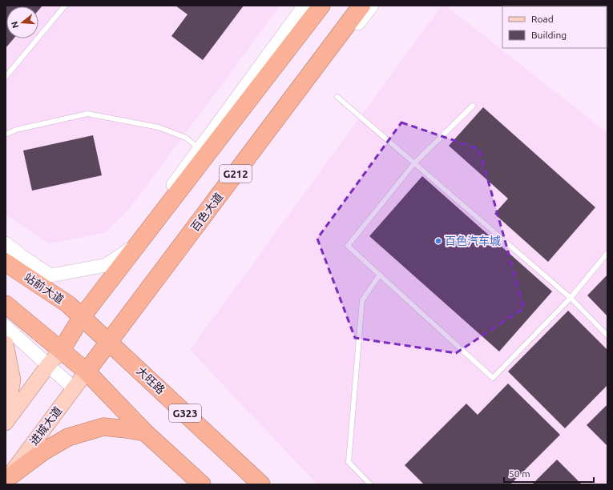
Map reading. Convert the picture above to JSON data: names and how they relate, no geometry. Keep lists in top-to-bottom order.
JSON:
{
  "streets": {
    "highway": [
      "G212",
      "百色大道",
      "站前大道",
      "大旺路",
      "G323"
    ],
    "main road": ["进城大道"]
  },
  "crossings": [
    ["百色大道", "大旺路"],
    ["百色大道", "进城大道"],
    ["站前大道", "大旺路"]
  ],
  "places": ["百色汽车城"],
  "legend": ["Road", "Building"],
  "scale_bar": "50 m",
  "north": "left"
}
